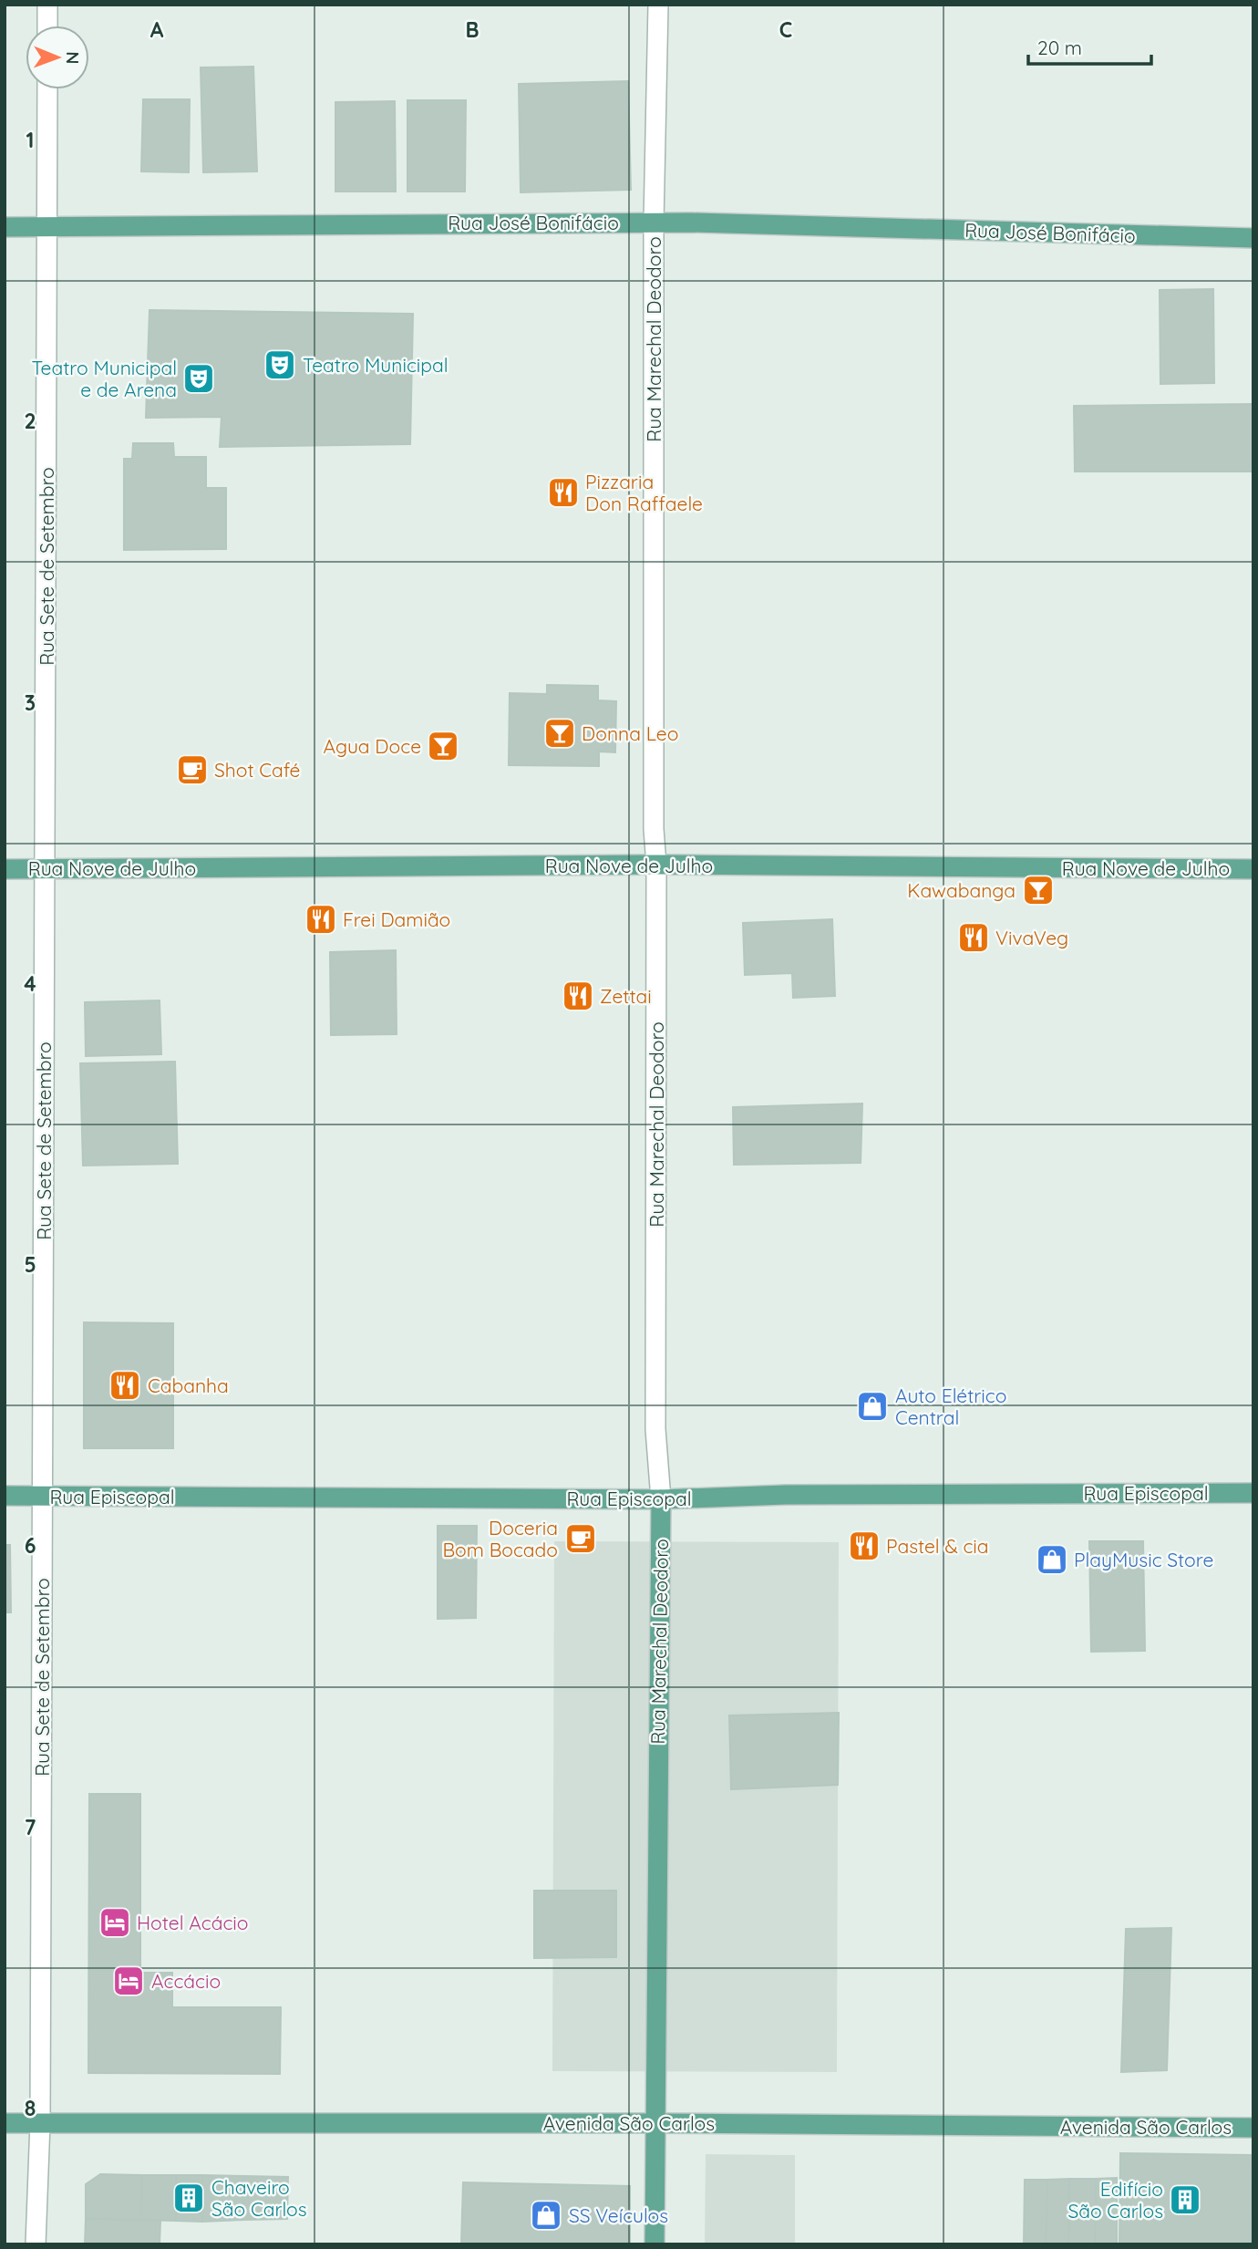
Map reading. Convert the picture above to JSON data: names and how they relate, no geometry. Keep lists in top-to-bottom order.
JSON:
{
  "streets": {
    "main road": [
      "Rua José Bonifácio",
      "Rua Marechal Deodoro",
      "Rua Nove de Julho",
      "Rua Episcopal",
      "Avenida São Carlos"
    ],
    "street": ["Rua Sete de Setembro"]
  },
  "crossings": [
    ["Rua José Bonifácio", "Rua Marechal Deodoro"],
    ["Rua José Bonifácio", "Rua Sete de Setembro"],
    ["Rua Marechal Deodoro", "Rua Nove de Julho"],
    ["Rua Marechal Deodoro", "Rua Episcopal"],
    ["Rua Marechal Deodoro", "Avenida São Carlos"],
    ["Rua Sete de Setembro", "Rua Nove de Julho"],
    ["Rua Sete de Setembro", "Rua Episcopal"],
    ["Rua Sete de Setembro", "Avenida São Carlos"]
  ],
  "places": {
    "theatre": ["Teatro Municipal", "Teatro Municipal e de Arena"],
    "restaurant": [
      "Pizzaria Don Raffaele",
      "Frei Damião",
      "VivaVeg",
      "Zettai",
      "Cabanha",
      "Pastel & cia"
    ],
    "bar": ["Donna Leo", "Agua Doce", "Kawabanga"],
    "cafe": ["Shot Café", "Doceria Bom Bocado"],
    "shop": ["Auto Elétrico Central", "PlayMusic Store", "SS Veículos"],
    "hotel": ["Hotel Acácio", "Accácio"],
    "building": ["Chaveiro São Carlos", "Edifício São Carlos"]
  },
  "scale_bar": "20 m",
  "north": "right",
  "grid": {
    "columns": ["A", "B", "C"],
    "rows": [
      "1",
      "2",
      "3",
      "4",
      "5",
      "6",
      "7",
      "8"
    ]
  }
}
